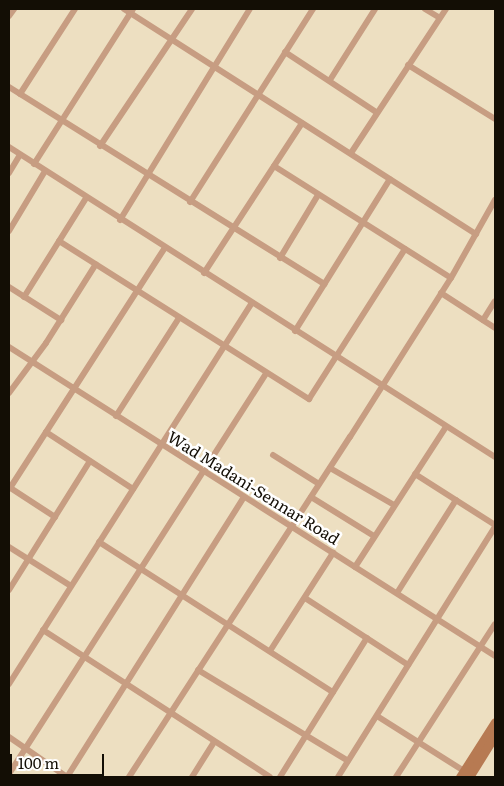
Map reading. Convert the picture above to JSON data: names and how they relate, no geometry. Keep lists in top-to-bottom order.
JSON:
{
  "streets": {
    "street": ["Wad Madani-Sennar Road"]
  },
  "scale_bar": "100 m"
}
